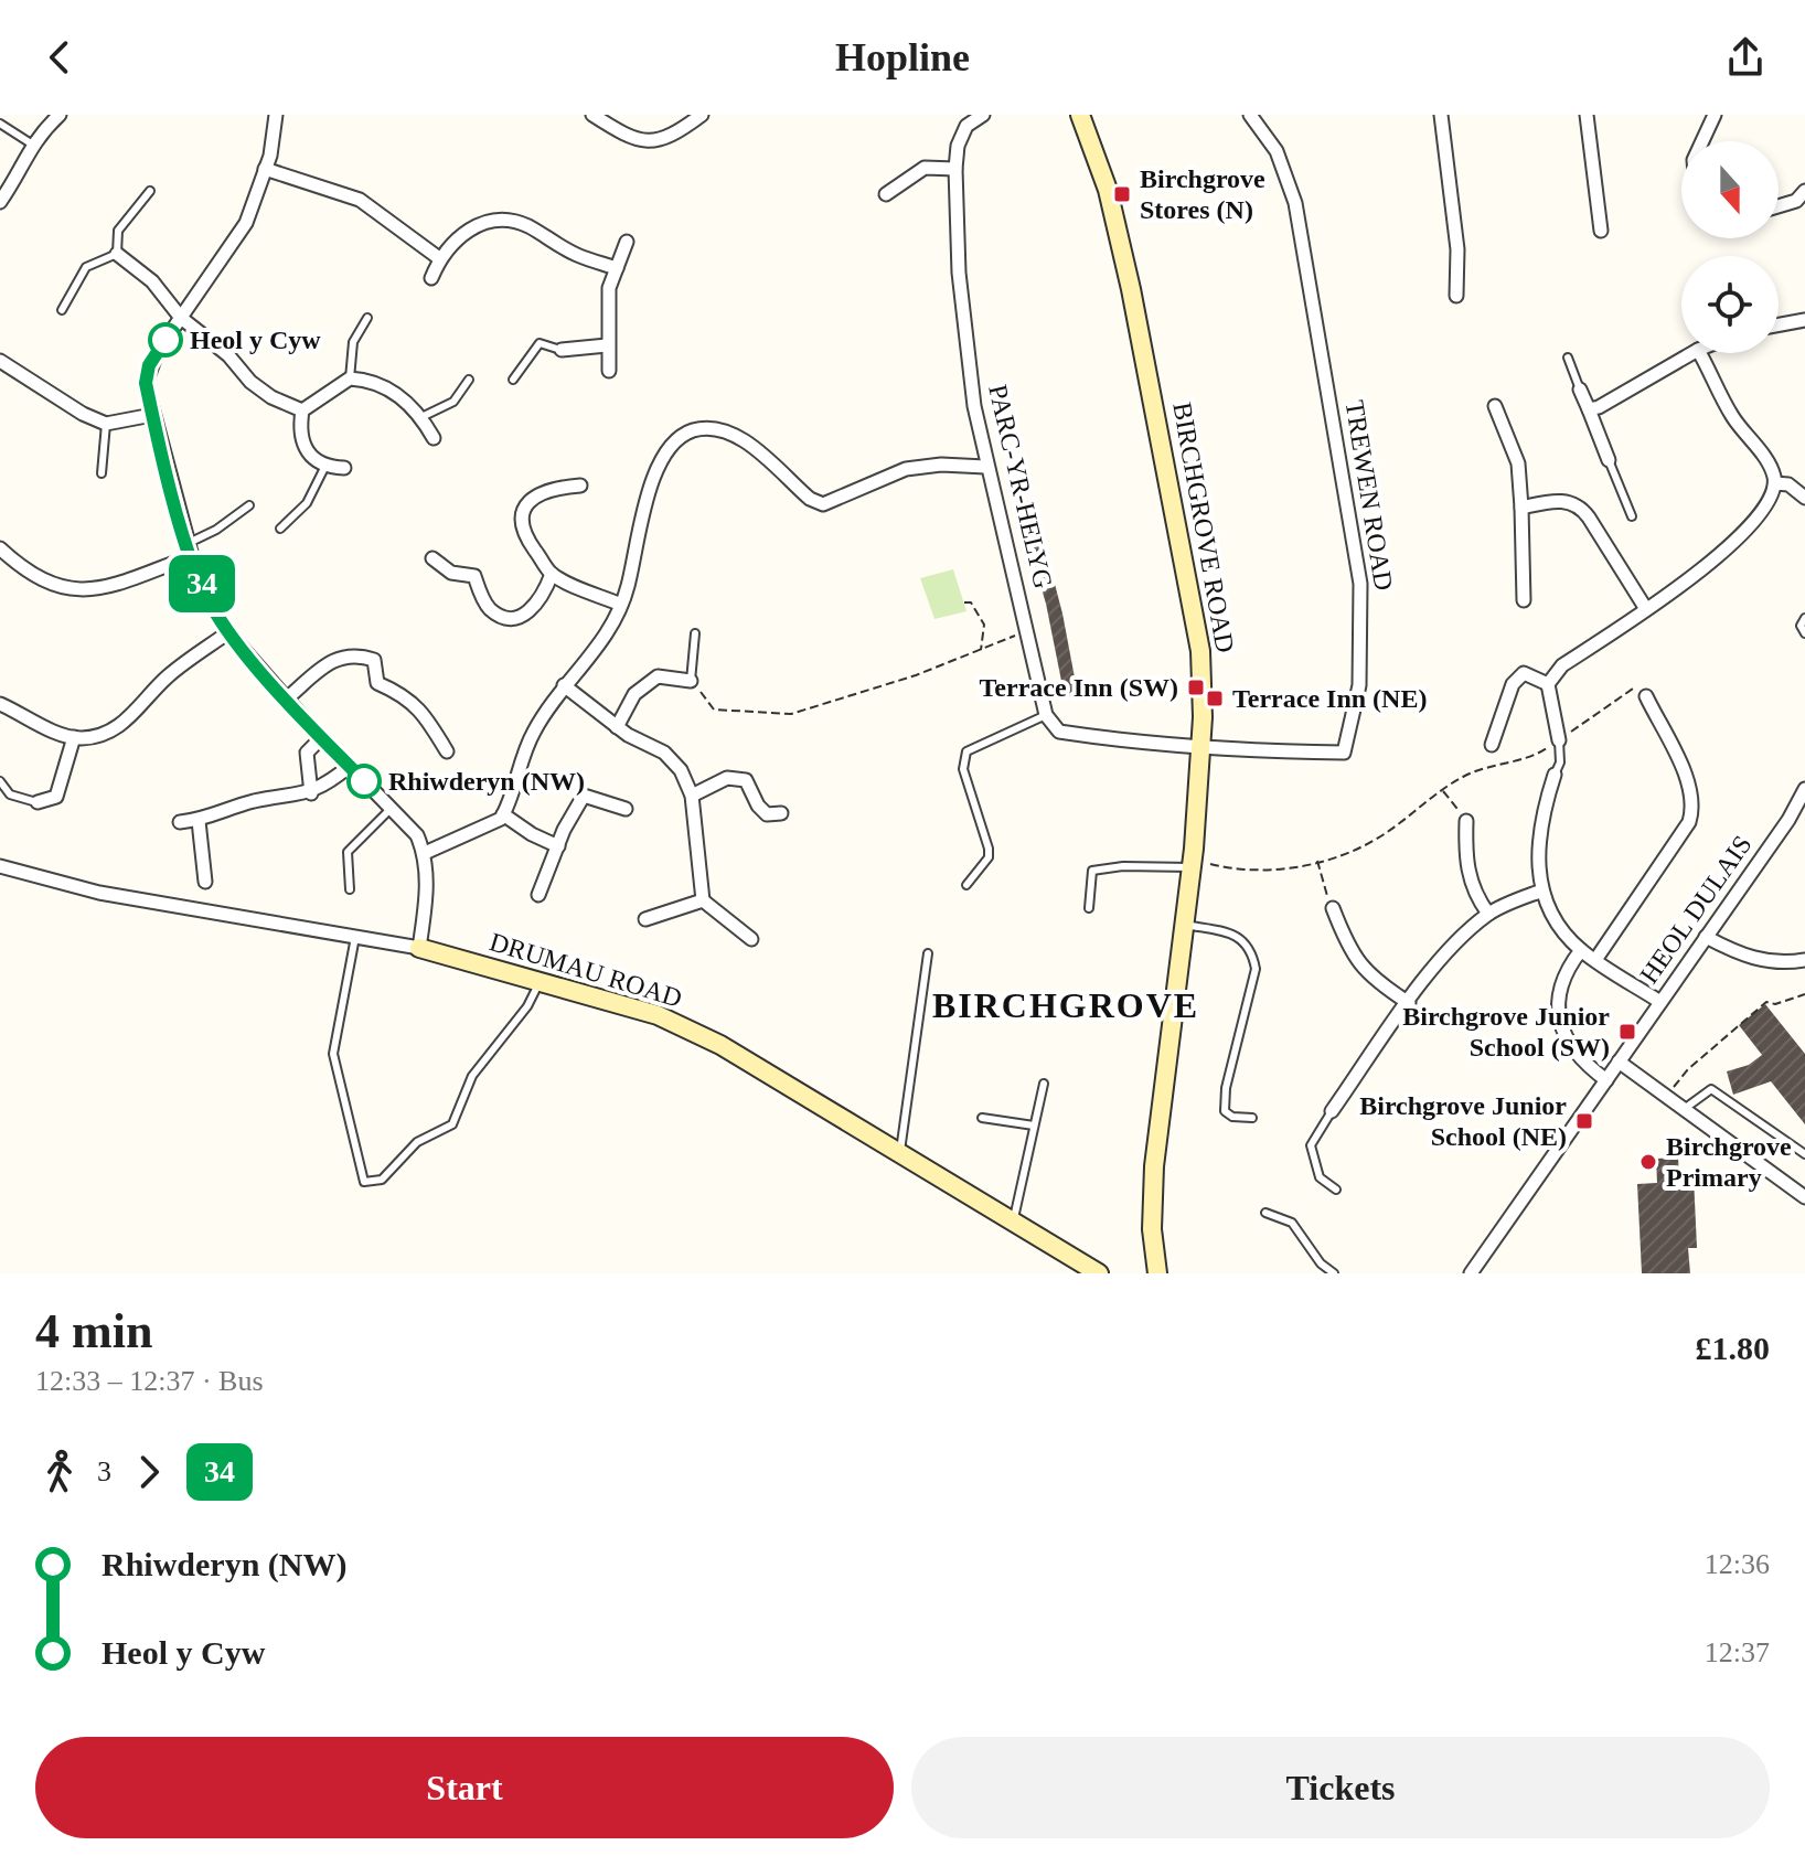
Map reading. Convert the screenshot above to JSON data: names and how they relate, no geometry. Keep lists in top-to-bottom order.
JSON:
{
  "streets": {
    "main road": ["BIRCHGROVE ROAD", "DRUMAU ROAD"],
    "street": ["PARC-YR-HELYG", "TREWEN ROAD", "HEOL DULAIS"]
  },
  "crossings": [
    ["TREWEN ROAD", "BIRCHGROVE ROAD"]
  ],
  "districts": ["BIRCHGROVE"],
  "places": {
    "transit": [
      "Birchgrove Stores (N)",
      "Terrace Inn (SW)",
      "Terrace Inn (NE)",
      "Birchgrove Junior School (SW)",
      "Birchgrove Junior School (NE)"
    ],
    "other": ["Heol y Cyw", "Rhiwderyn (NW)", "Birchgrove Primary"]
  },
  "lines": ["bus line 34"],
  "north": "bottom",
  "page": {
    "header": "Hopline",
    "on_map": "34",
    "heading": ["4 min", "12:33 – 12:37 · Bus", "£1.80"],
    "legs": ["3", "34"],
    "list": [
      {
        "name": "Rhiwderyn (NW)",
        "value": "12:36"
      },
      {
        "name": "Heol y Cyw",
        "value": "12:37"
      }
    ],
    "buttons": ["Start", "Tickets"]
  }
}
